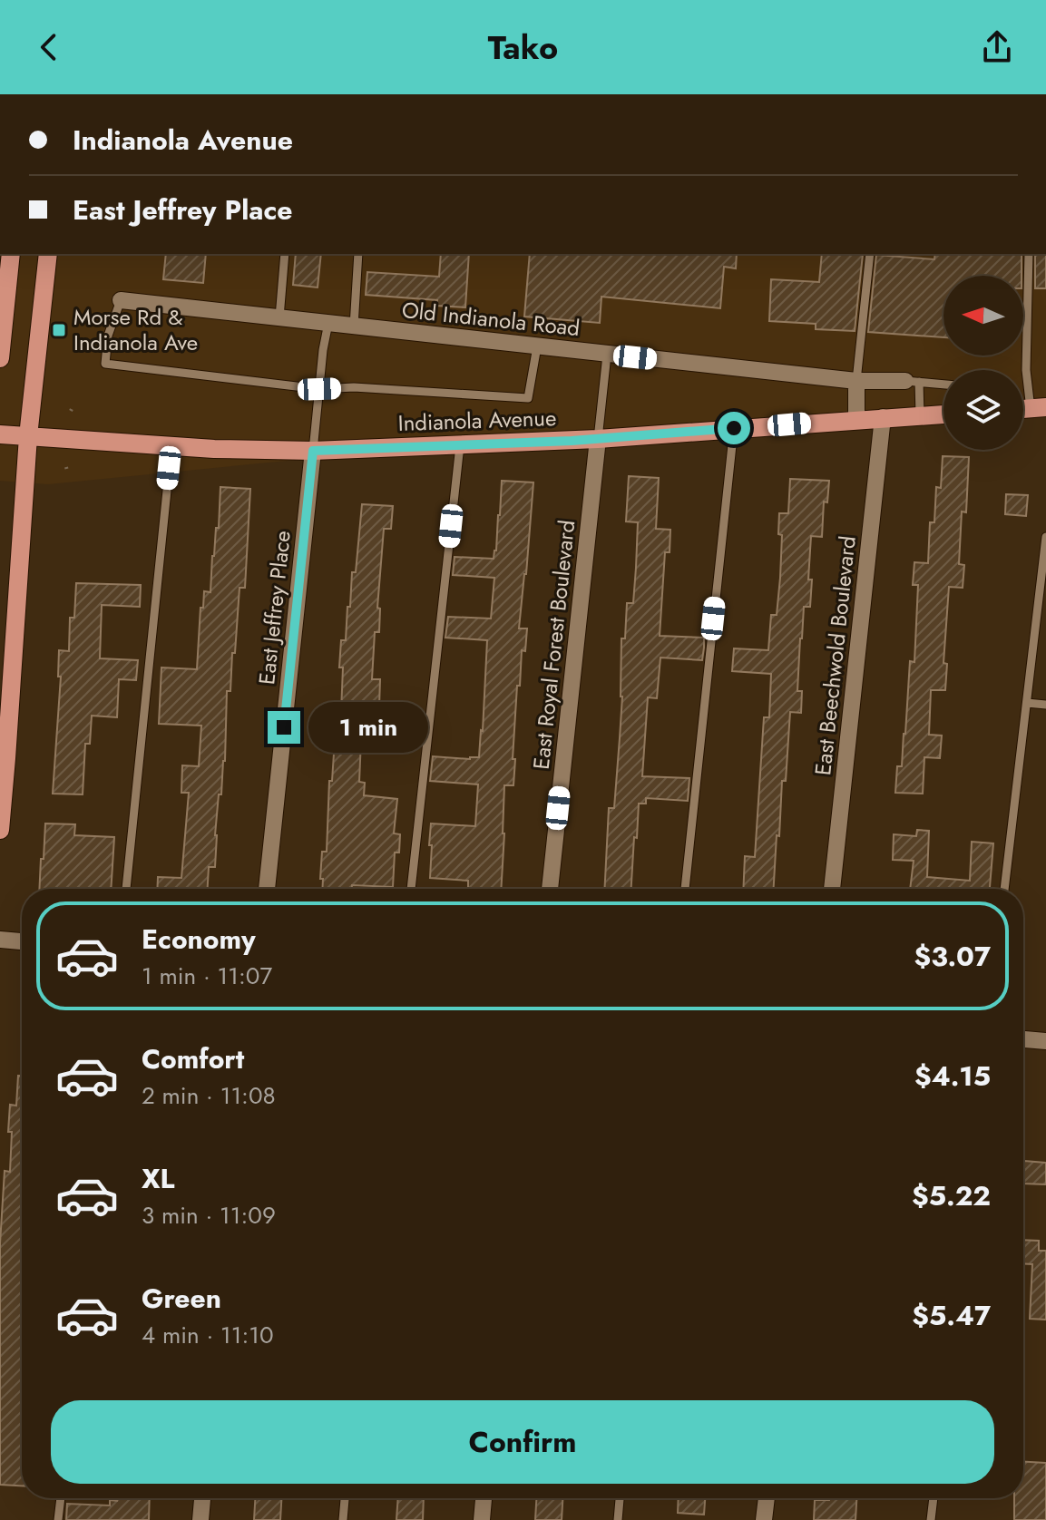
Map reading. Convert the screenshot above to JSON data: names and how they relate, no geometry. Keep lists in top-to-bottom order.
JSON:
{
  "streets": {
    "main road": ["Indianola Avenue"],
    "street": [
      "Old Indianola Road",
      "East Jeffrey Place",
      "East Royal Forest Boulevard",
      "East Beechwold Boulevard"
    ]
  },
  "crossings": [
    ["Indianola Avenue", "East Jeffrey Place"],
    ["Indianola Avenue", "East Royal Forest Boulevard"],
    ["Indianola Avenue", "East Beechwold Boulevard"]
  ],
  "places": {
    "transit": ["Morse Rd & Indianola Ave"]
  },
  "north": "left",
  "page": {
    "header": "Tako",
    "banner": ["Indianola Avenue", "East Jeffrey Place"],
    "bubble": "1 min",
    "list": [
      {
        "name": "Economy",
        "note": "1 min · 11:07",
        "value": "$3.07"
      },
      {
        "name": "Comfort",
        "note": "2 min · 11:08",
        "value": "$4.15"
      },
      {
        "name": "XL",
        "note": "3 min · 11:09",
        "value": "$5.22"
      },
      {
        "name": "Green",
        "note": "4 min · 11:10",
        "value": "$5.47"
      }
    ],
    "buttons": "Confirm"
  }
}
